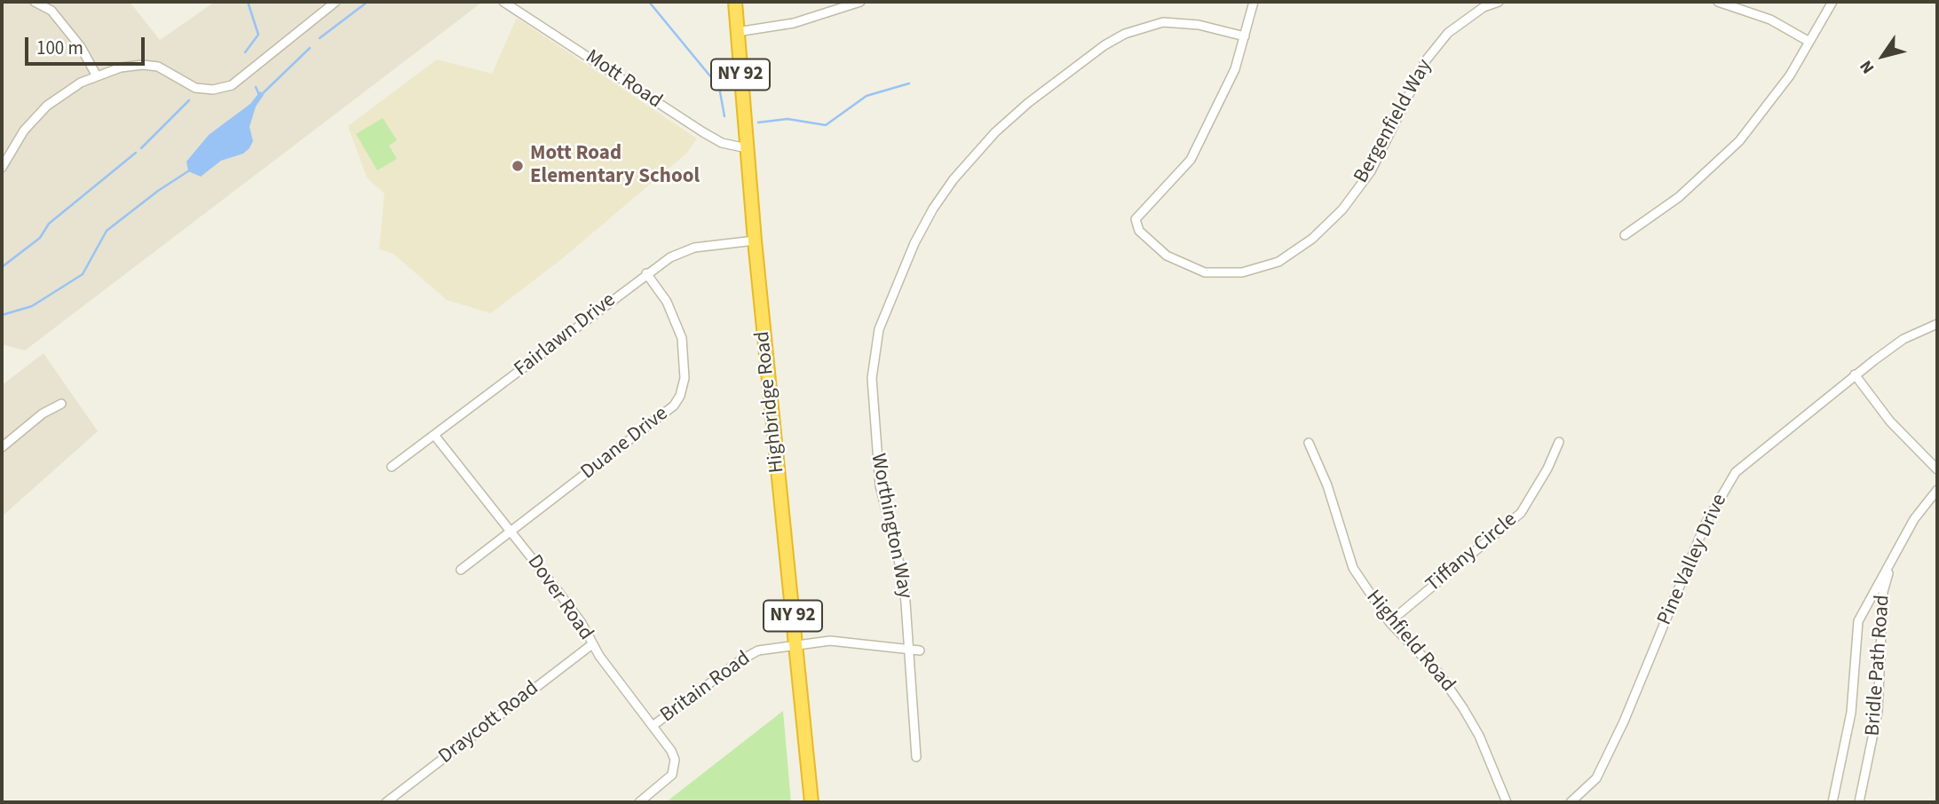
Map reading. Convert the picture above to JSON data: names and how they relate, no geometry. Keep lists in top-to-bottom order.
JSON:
{
  "streets": {
    "highway": ["NY 92", "Highbridge Road"],
    "street": [
      "Mott Road",
      "Bergenfield Way",
      "Fairlawn Drive",
      "Duane Drive",
      "Worthington Way",
      "Tiffany Circle",
      "Pine Valley Drive",
      "Dover Road",
      "Highfield Road",
      "Bridle Path Road",
      "Britain Road",
      "Draycott Road"
    ]
  },
  "crossings": [
    ["Mott Road", "Highbridge Road"],
    ["Bergenfield Way", "Worthington Way"],
    ["Fairlawn Drive", "Highbridge Road"],
    ["Fairlawn Drive", "Duane Drive"],
    ["Fairlawn Drive", "Dover Road"],
    ["Highbridge Road", "Britain Road"],
    ["Duane Drive", "Dover Road"],
    ["Worthington Way", "Britain Road"],
    ["Tiffany Circle", "Highfield Road"],
    ["Dover Road", "Britain Road"],
    ["Dover Road", "Draycott Road"]
  ],
  "places": ["Mott Road Elementary School"],
  "scale_bar": "100 m",
  "north": "bottom left"
}
